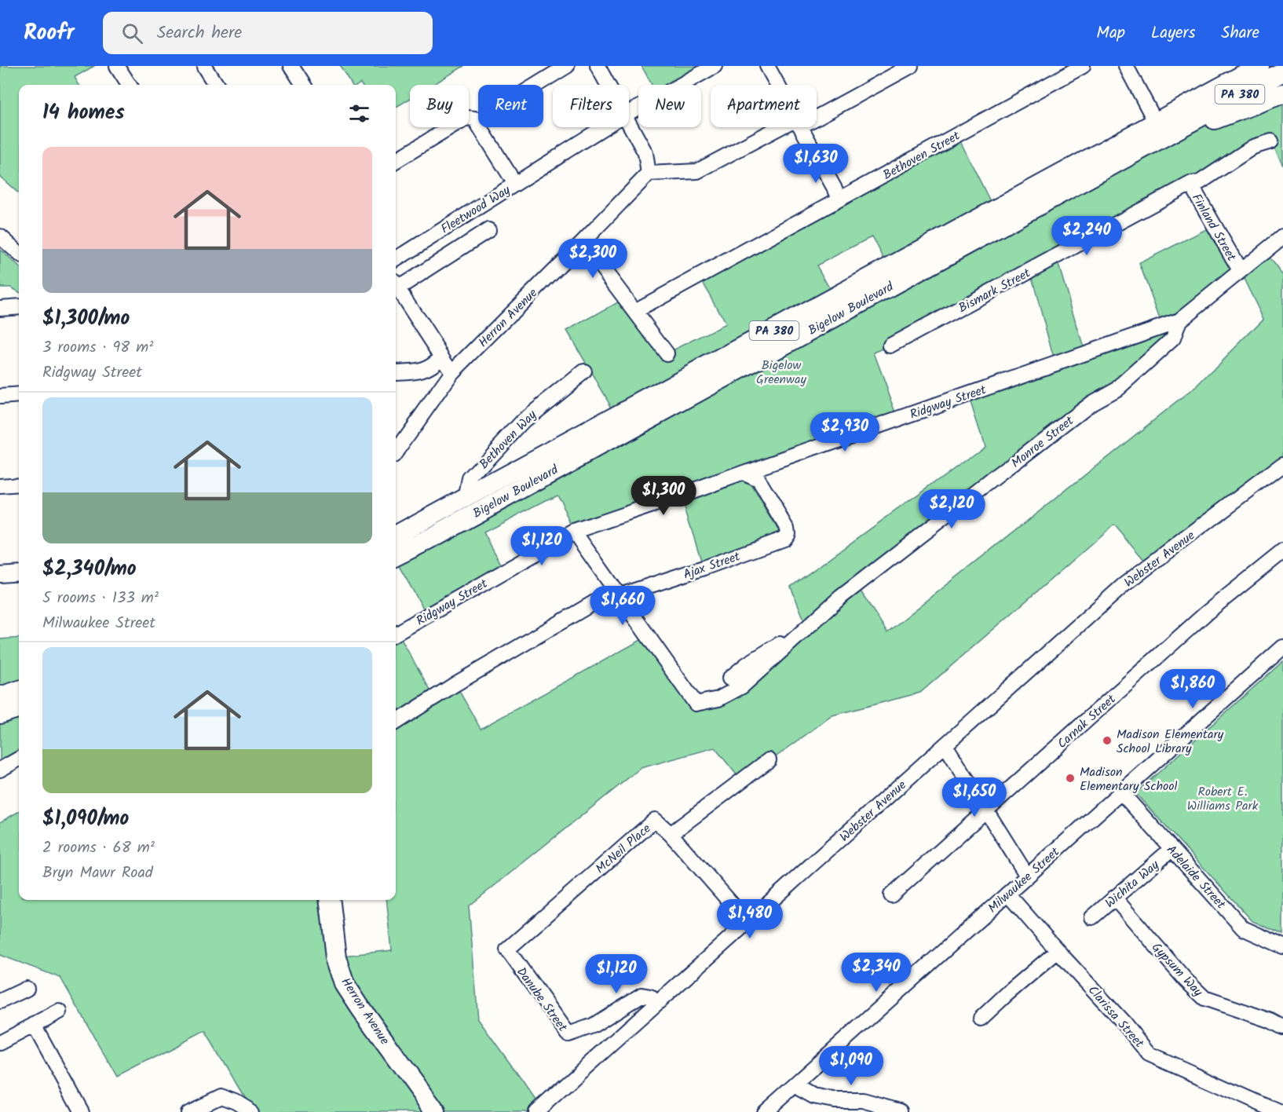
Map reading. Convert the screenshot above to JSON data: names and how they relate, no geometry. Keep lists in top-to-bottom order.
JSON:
{
  "streets": {
    "main road": ["PA 380", "Bigelow Boulevard", "Herron Avenue"],
    "street": [
      "Bethoven Street",
      "Fleetwood Way",
      "Finland Street",
      "Bismark Street",
      "Ridgway Street",
      "Bethoven Way",
      "Monroe Street",
      "Webster Avenue",
      "Ajax Street",
      "Carnak Street",
      "McNeil Place",
      "Adelaide Street",
      "Milwaukee Street",
      "Wichita Way",
      "Gypsum Way",
      "Danube Street",
      "Clarissa Street"
    ]
  },
  "crossings": [
    ["Finland Street", "Bismark Street"],
    ["Finland Street", "Ridgway Street"],
    ["Bigelow Boulevard", "Bethoven Way"],
    ["Ridgway Street", "Monroe Street"],
    ["Ridgway Street", "Ajax Street"],
    ["Monroe Street", "Ajax Street"],
    ["Webster Avenue", "McNeil Place"],
    ["Webster Avenue", "Danube Street"],
    ["McNeil Place", "Danube Street"],
    ["Adelaide Street", "Milwaukee Street"],
    ["Adelaide Street", "Wichita Way"],
    ["Milwaukee Street", "Clarissa Street"],
    ["Wichita Way", "Gypsum Way"]
  ],
  "parks": ["Bigelow Greenway", "Robert E. Williams Park"],
  "places": ["Madison Elementary School Library", "Madison Elementary School"],
  "page": {
    "header": "Roofr",
    "search": "Search here",
    "nav": ["Map", "Layers", "Share"],
    "chip": [
      "Buy",
      "Rent",
      "Filters",
      "New",
      "Apartment"
    ],
    "heading": "14 homes",
    "list": [
      {
        "name": "$1,300/mo",
        "note": "3 rooms · 98 m² · Ridgway Street"
      },
      {
        "name": "$2,340/mo",
        "note": "5 rooms · 133 m² · Milwaukee Street"
      },
      {
        "name": "$1,090/mo",
        "note": "2 rooms · 68 m² · Bryn Mawr Road"
      }
    ],
    "price": [
      "$1,630",
      "$2,240",
      "$2,300",
      "$2,930",
      "$1,300",
      "$2,120",
      "$1,120",
      "$1,660",
      "$1,860",
      "$1,650",
      "$1,480",
      "$2,340",
      "$1,120",
      "$1,090"
    ]
  }
}
